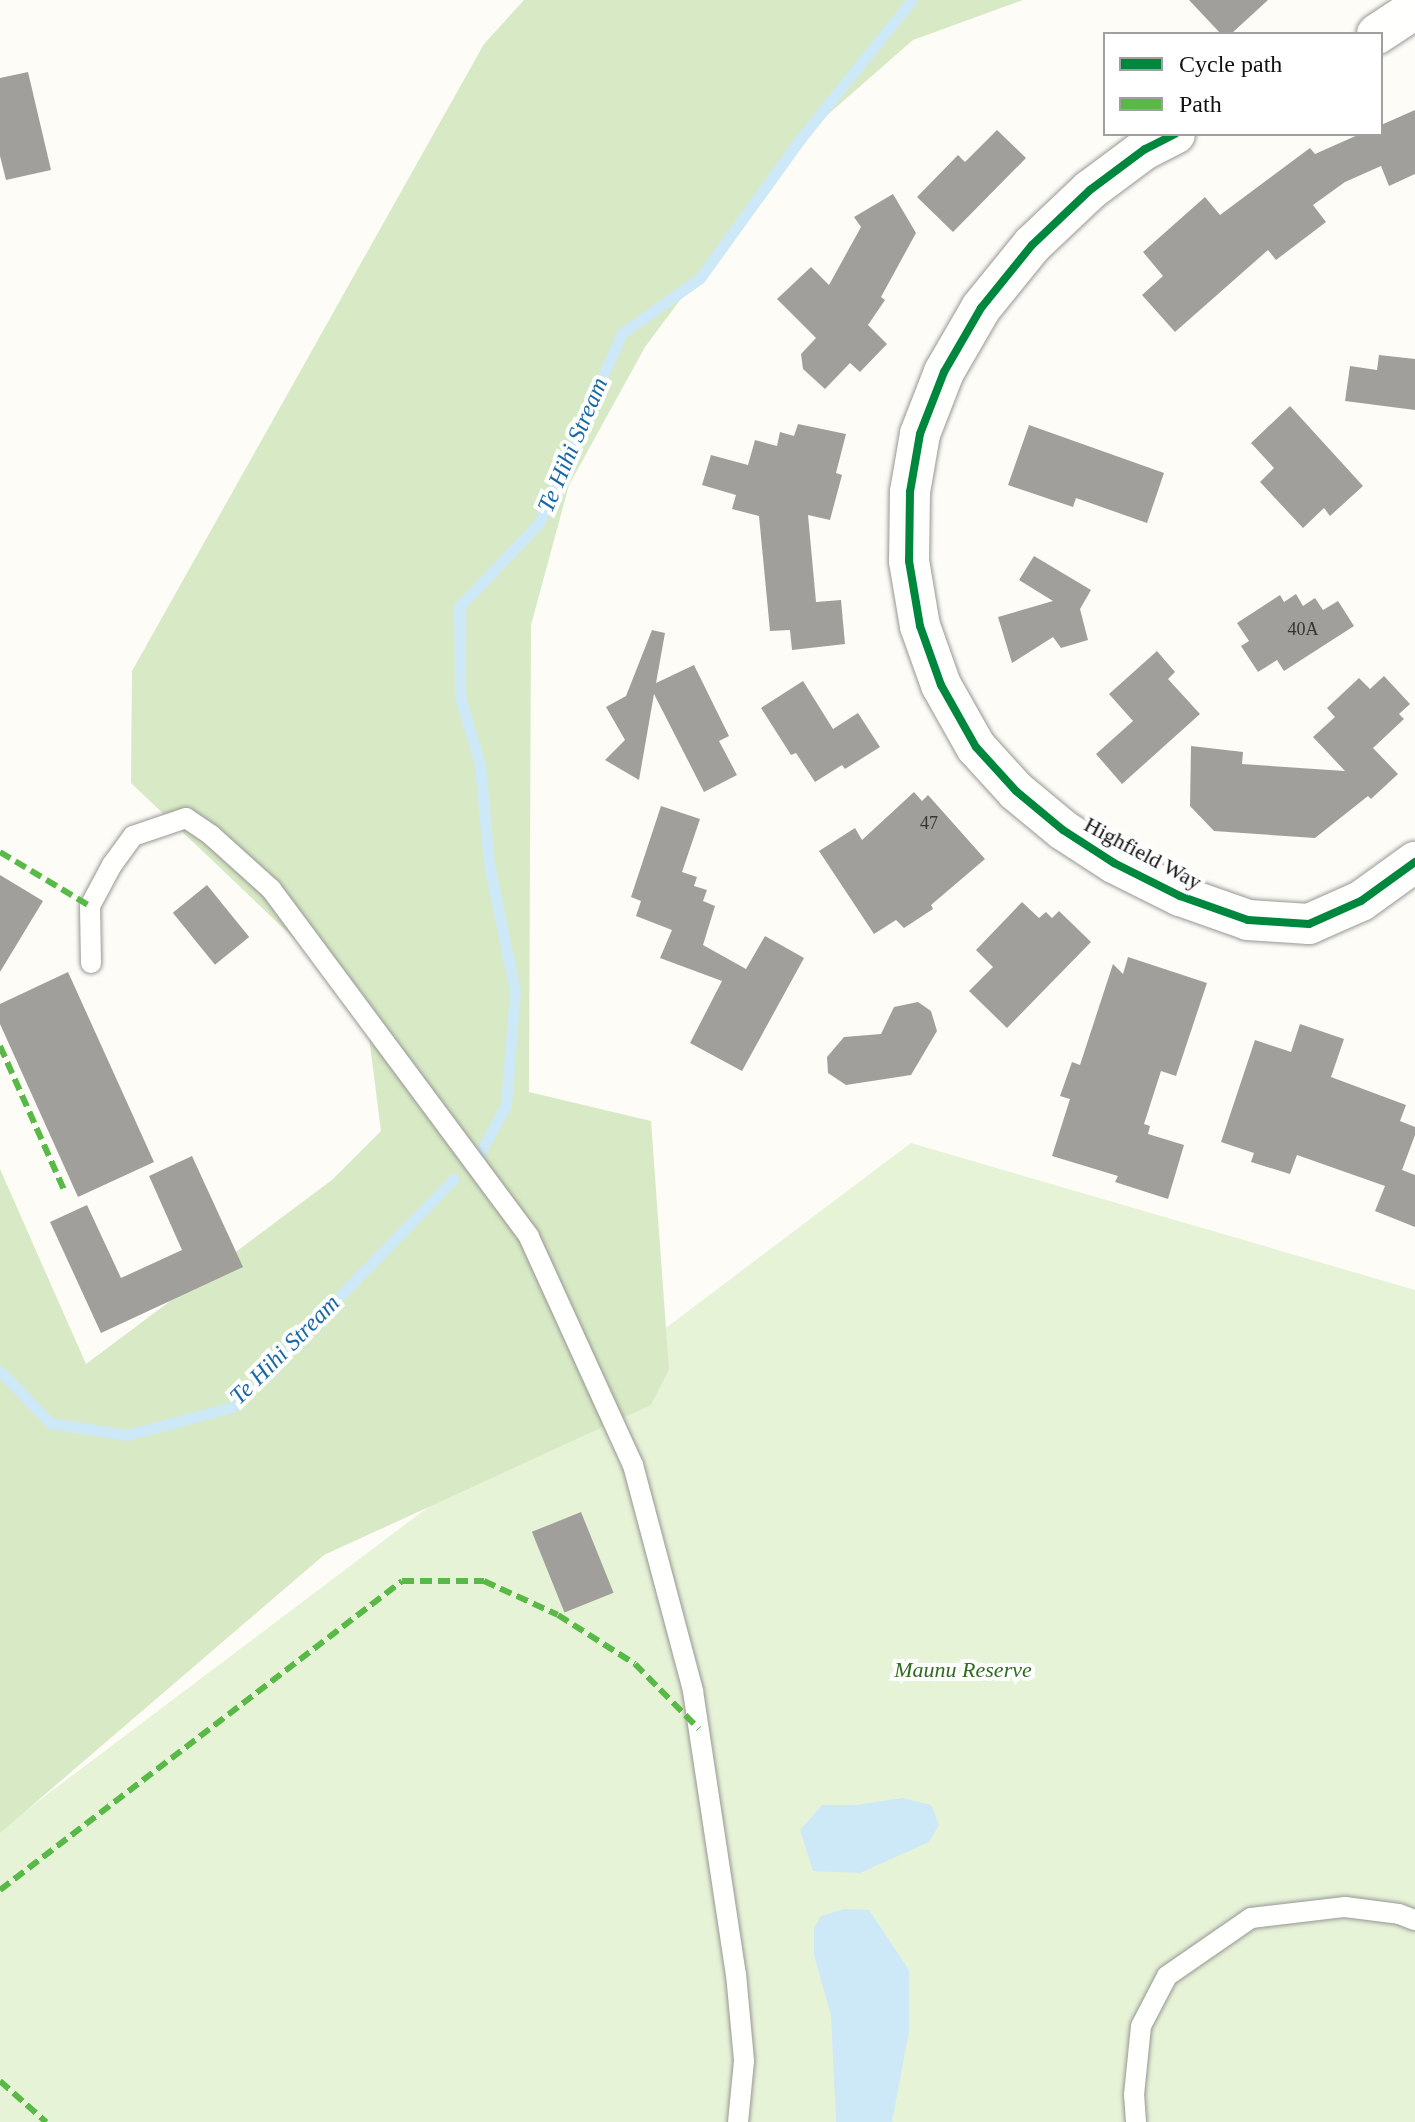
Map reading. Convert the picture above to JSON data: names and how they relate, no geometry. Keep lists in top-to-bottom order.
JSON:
{
  "streets": {
    "street": ["Highfield Way"]
  },
  "water": ["Te Hihi Stream"],
  "parks": ["Maunu Reserve"],
  "house_numbers": ["40A", "47"],
  "legend": ["Cycle path", "Path"]
}
